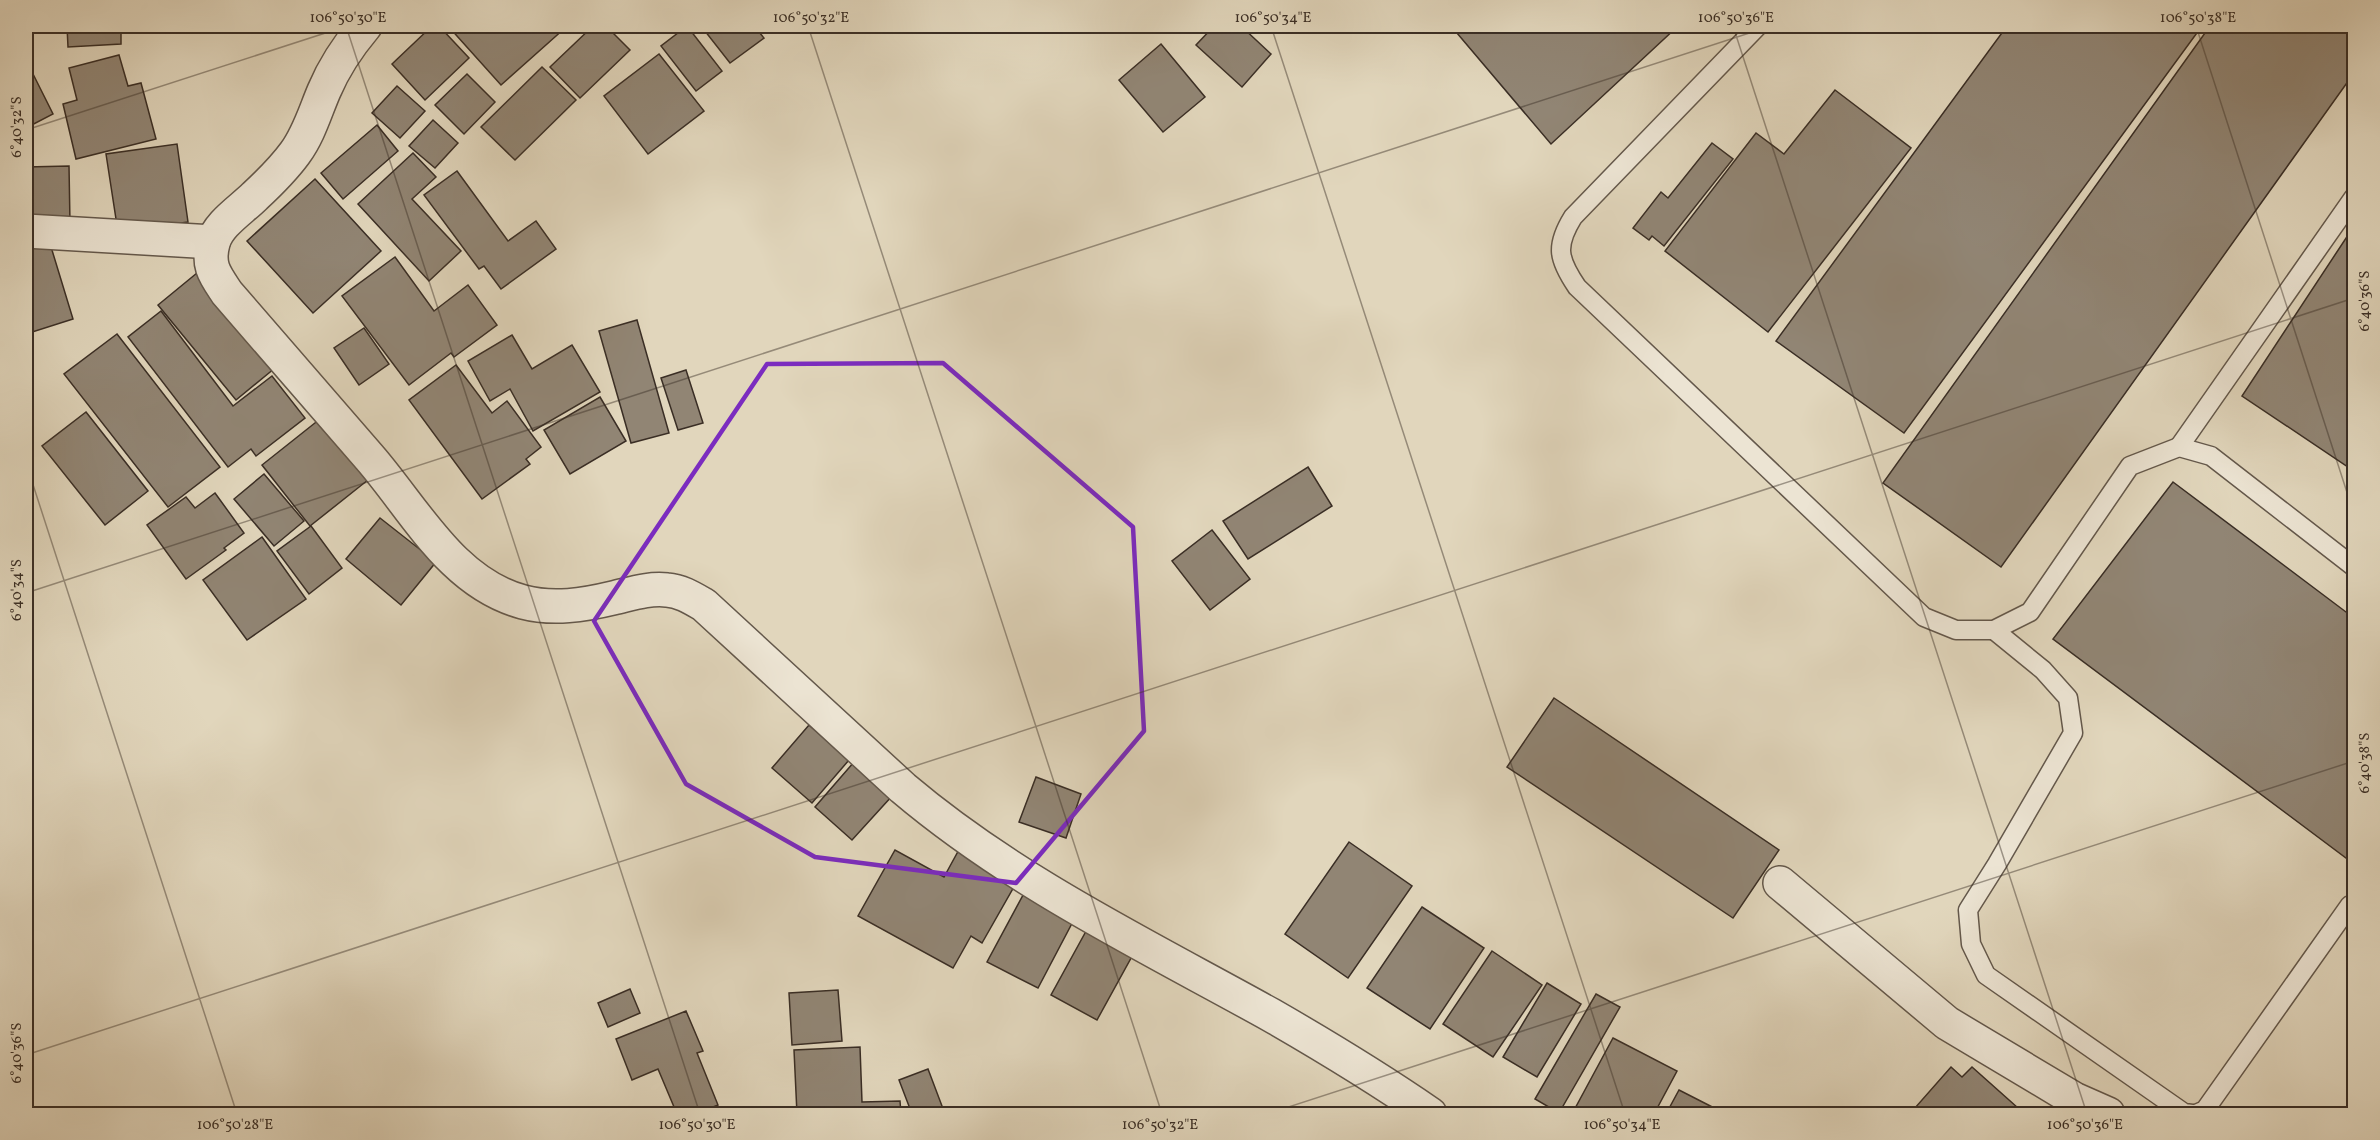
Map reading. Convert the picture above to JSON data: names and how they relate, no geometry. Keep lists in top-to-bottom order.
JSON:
{
  "coordinates": [
    "106°50'30\"E",
    "106°50'32\"E",
    "106°50'34\"E",
    "106°50'36\"E",
    "106°50'38\"E",
    "6°40'32\"S",
    "6°40'36\"S",
    "6°40'34\"S",
    "6°40'38\"S",
    "106°50'28\"E"
  ]
}
